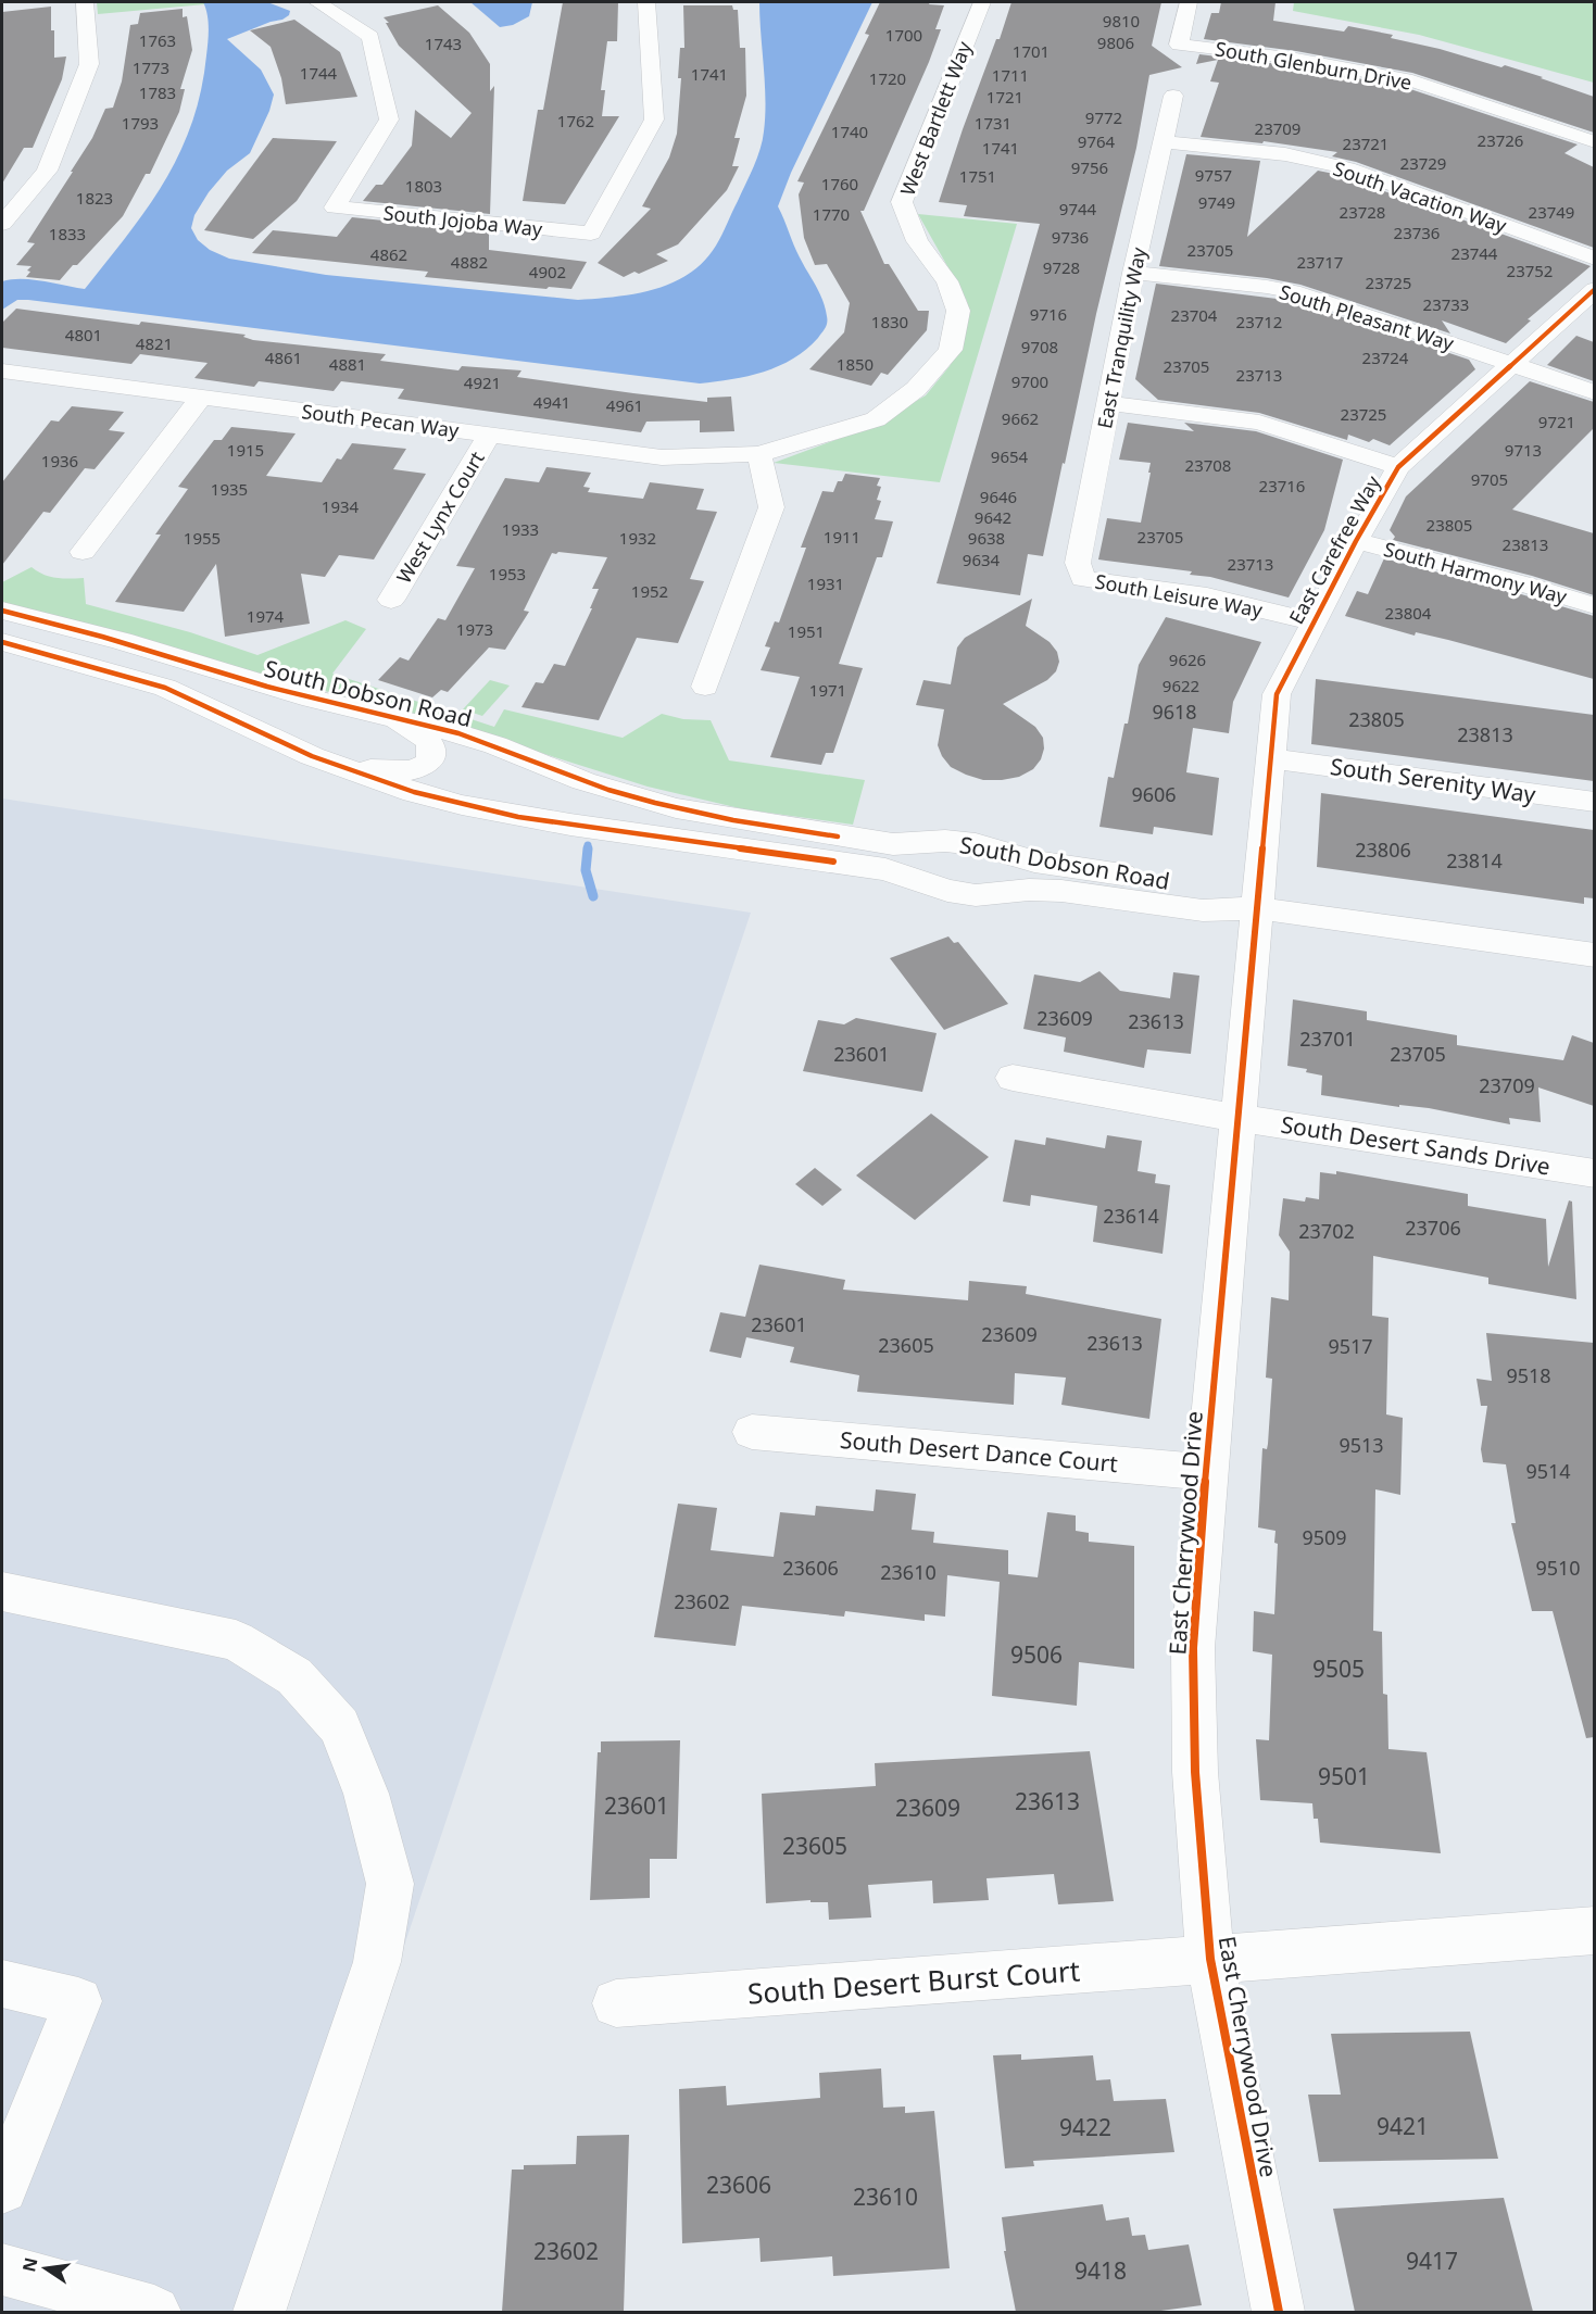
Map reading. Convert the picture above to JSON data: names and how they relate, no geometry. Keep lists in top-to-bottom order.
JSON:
{
  "streets": {
    "street": [
      "South Glenburn Drive",
      "West Bartlett Way",
      "South Vacation Way",
      "South Jojoba Way",
      "South Pleasant Way",
      "East Tranquility Way",
      "South Pecan Way",
      "West Lynx Court",
      "East Carefree Way",
      "South Harmony Way",
      "South Leisure Way",
      "South Dobson Road",
      "South Serenity Way",
      "South Desert Sands Drive",
      "South Desert Dance Court",
      "East Cherrywood Drive",
      "South Desert Burst Court"
    ]
  },
  "crossings": [
    ["West Bartlett Way", "South Pecan Way"],
    ["South Vacation Way", "East Tranquility Way"],
    ["South Pleasant Way", "East Tranquility Way"],
    ["South Pleasant Way", "East Carefree Way"],
    ["East Tranquility Way", "South Leisure Way"],
    ["South Pecan Way", "West Lynx Court"],
    ["East Carefree Way", "South Harmony Way"],
    ["East Carefree Way", "South Leisure Way"],
    ["East Carefree Way", "South Dobson Road"],
    ["East Carefree Way", "South Serenity Way"],
    ["East Carefree Way", "East Cherrywood Drive"],
    ["South Dobson Road", "East Cherrywood Drive"],
    ["South Desert Sands Drive", "East Cherrywood Drive"],
    ["South Desert Dance Court", "East Cherrywood Drive"],
    ["East Cherrywood Drive", "South Desert Burst Court"]
  ],
  "house_numbers": [
    "9810",
    "1700",
    "1763",
    "9806",
    "1743",
    "1701",
    "1773",
    "1744",
    "1741",
    "1711",
    "1720",
    "1783",
    "1721",
    "9772",
    "1762",
    "1793",
    "1731",
    "23709",
    "1740",
    "23726",
    "9764",
    "23721",
    "1741",
    "23729",
    "9756",
    "9757",
    "1751",
    "1760",
    "1803",
    "1823",
    "9749",
    "9744",
    "23728",
    "23749",
    "1770",
    "23736",
    "1833",
    "9736",
    "23705",
    "23744",
    "4862",
    "4882",
    "23717",
    "9728",
    "23752",
    "4902",
    "23725",
    "23733",
    "9716",
    "23704",
    "1830",
    "23712",
    "4801",
    "4821",
    "9708",
    "4861",
    "23724",
    "4881",
    "1850",
    "23705",
    "23713",
    "9700",
    "4921",
    "4941",
    "4961",
    "23725",
    "9662",
    "9721",
    "1915",
    "9713",
    "9654",
    "1936",
    "23708",
    "9705",
    "23716",
    "1935",
    "9646",
    "1934",
    "9642",
    "23805",
    "1933",
    "1911",
    "23705",
    "1955",
    "1932",
    "9638",
    "23813",
    "9634",
    "23713",
    "1953",
    "1931",
    "1952",
    "23804",
    "1974",
    "1973",
    "1951",
    "9626",
    "9622",
    "1971",
    "9618",
    "23805",
    "23813",
    "9606",
    "23806",
    "23814",
    "23609",
    "23613",
    "23701",
    "23601",
    "23705",
    "23709",
    "23614",
    "23706",
    "23702",
    "23601",
    "23609",
    "23613",
    "23605",
    "9517",
    "9518",
    "9513",
    "9514",
    "9509",
    "23606",
    "9510",
    "23610",
    "23602",
    "9506",
    "9505",
    "9501",
    "23613",
    "23601",
    "23609",
    "23605",
    "9421",
    "9422",
    "23606",
    "23610",
    "23602",
    "9417",
    "9418"
  ],
  "north": "left"
}
